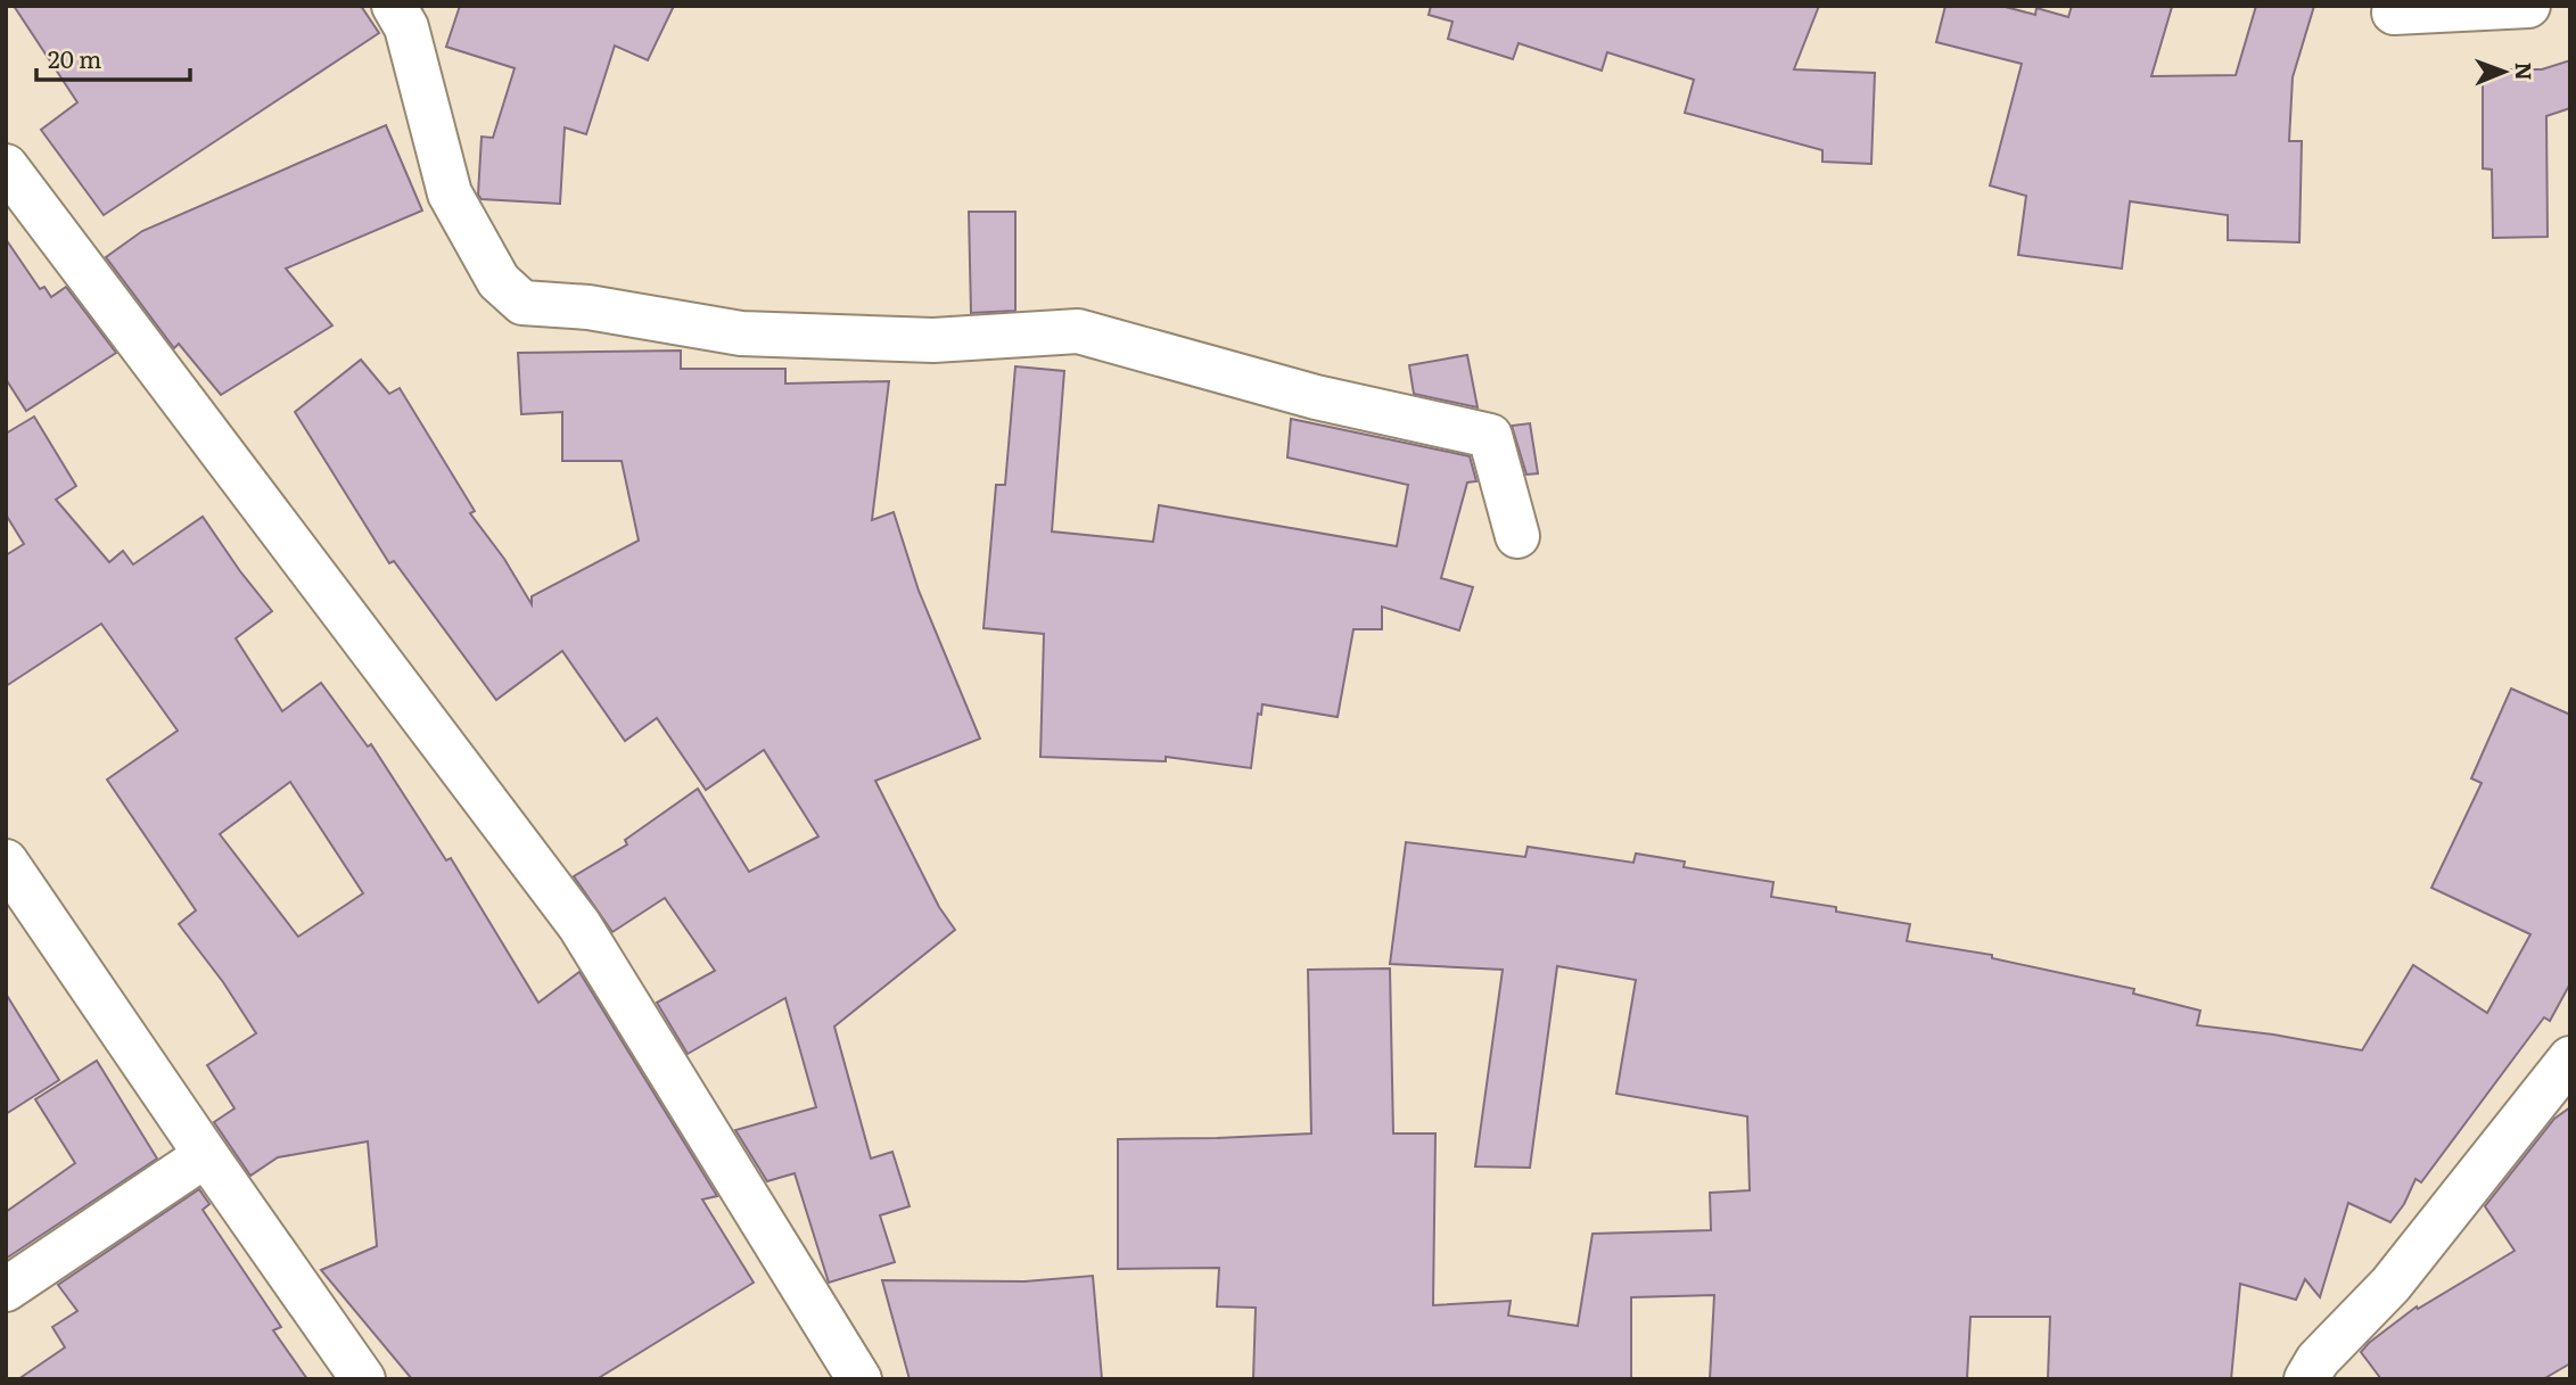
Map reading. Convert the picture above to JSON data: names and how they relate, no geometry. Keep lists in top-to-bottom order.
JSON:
{
  "scale_bar": "20 m",
  "north": "right"
}
